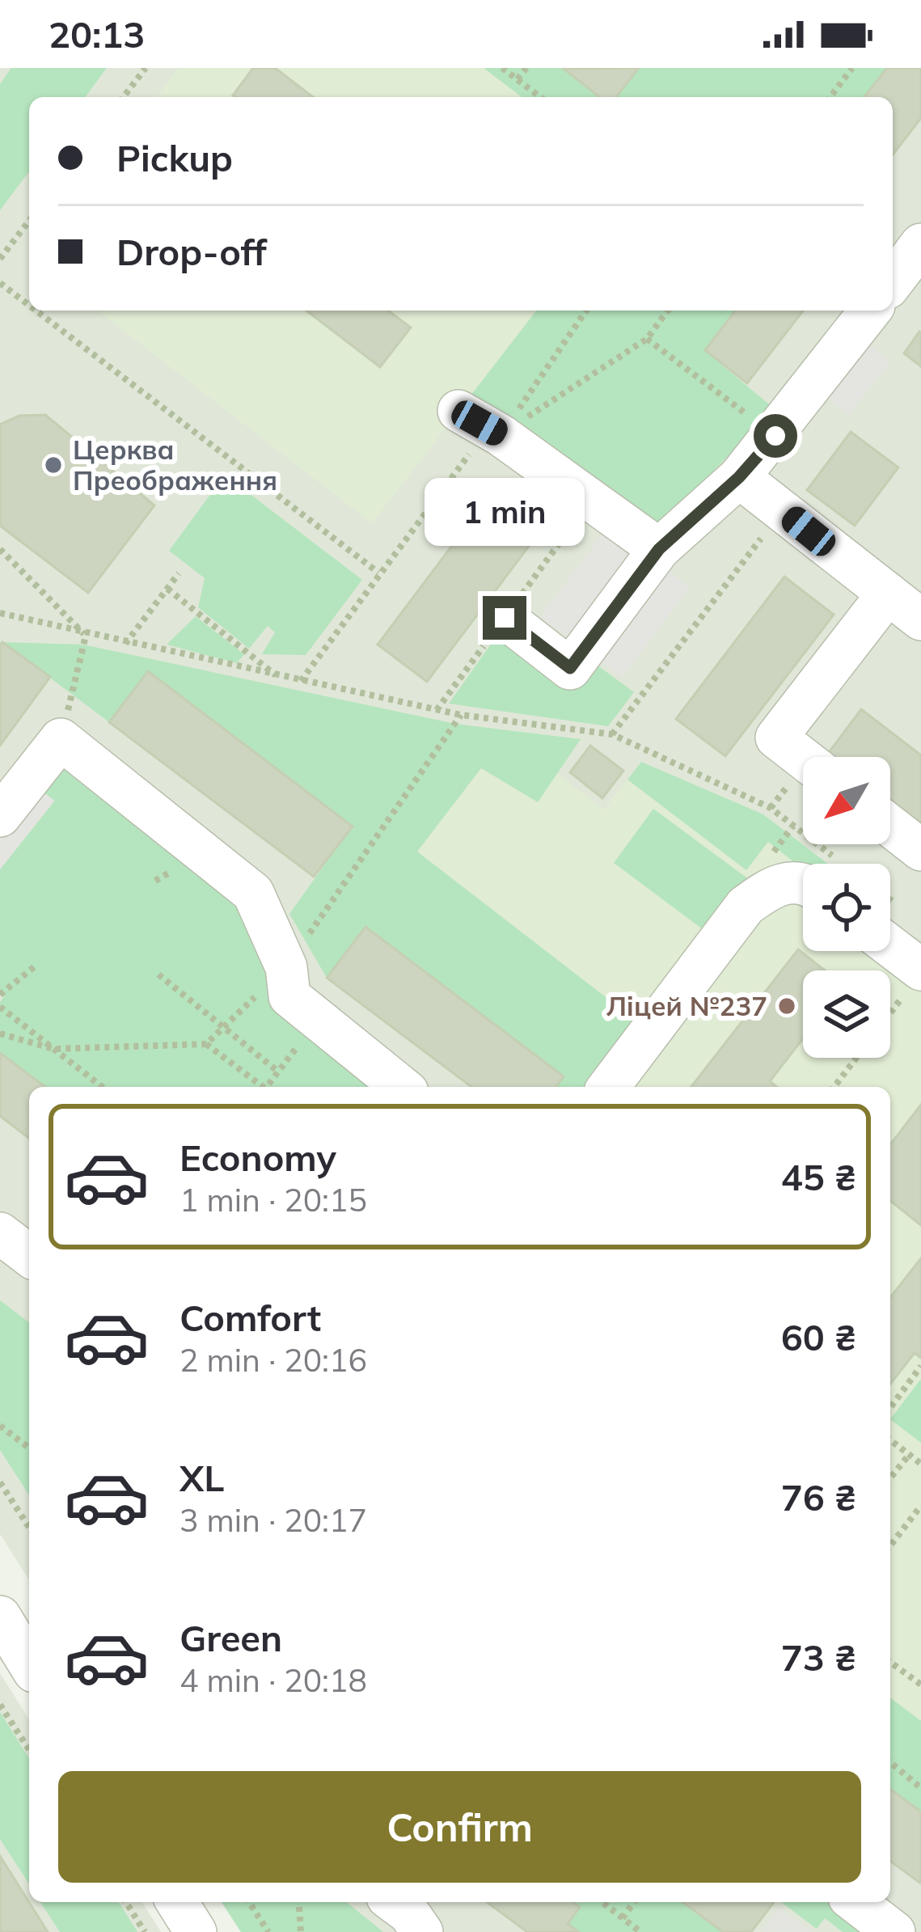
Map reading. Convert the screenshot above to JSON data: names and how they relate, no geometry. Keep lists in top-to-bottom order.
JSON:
{
  "places": ["Церква Преображення", "Ліцей №237"],
  "north": "bottom left",
  "page": {
    "status": "20:13",
    "banner": ["Pickup", "Drop-off"],
    "bubble": "1 min",
    "list": [
      {
        "name": "Economy",
        "note": "1 min · 20:15",
        "value": "45 ₴"
      },
      {
        "name": "Comfort",
        "note": "2 min · 20:16",
        "value": "60 ₴"
      },
      {
        "name": "XL",
        "note": "3 min · 20:17",
        "value": "76 ₴"
      },
      {
        "name": "Green",
        "note": "4 min · 20:18",
        "value": "73 ₴"
      }
    ],
    "buttons": "Confirm"
  }
}
